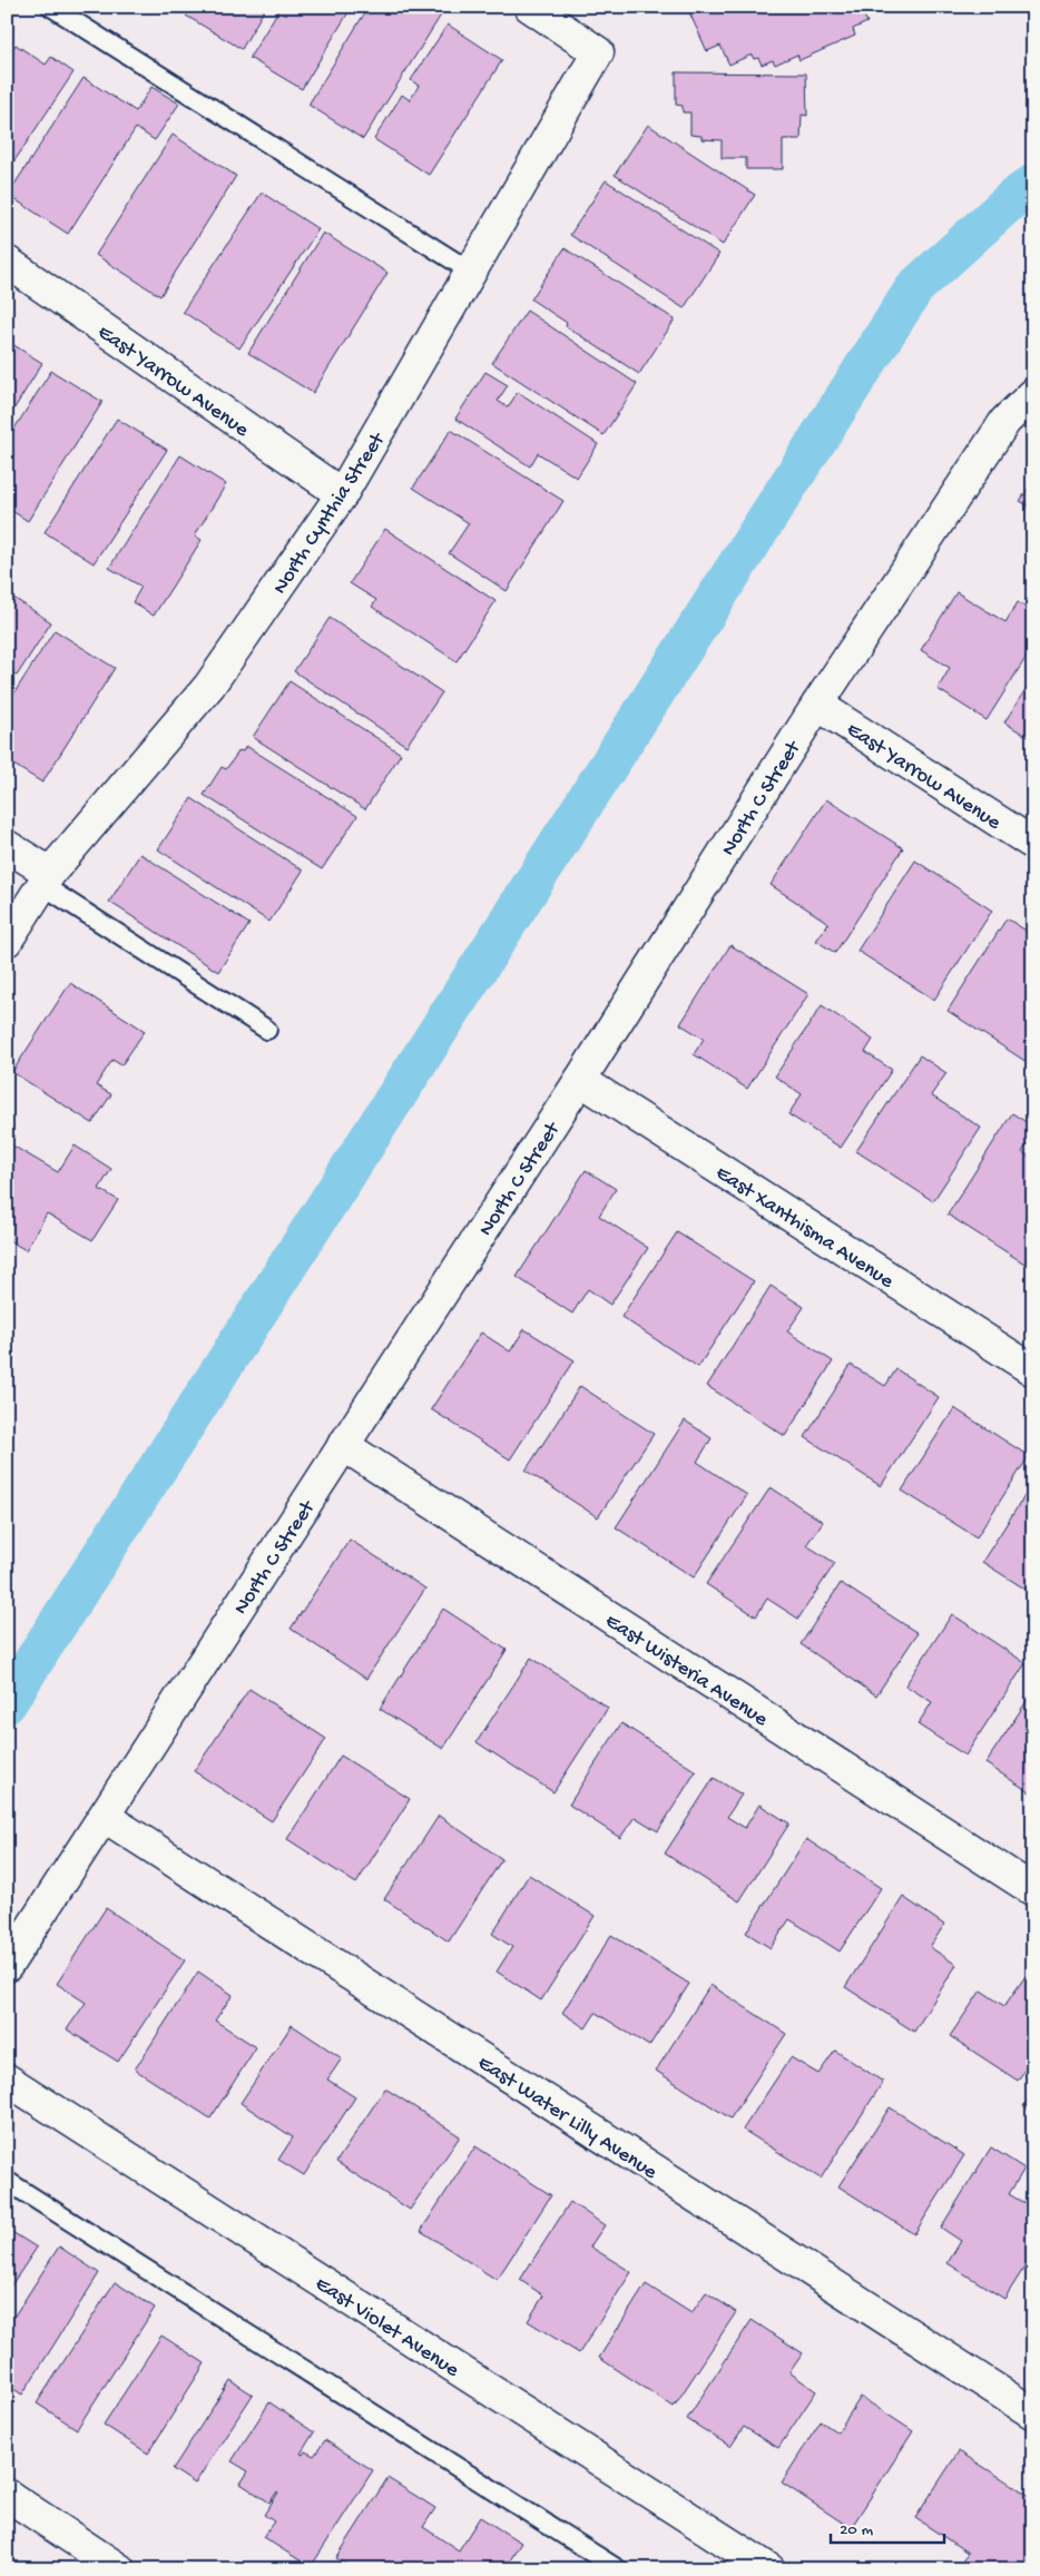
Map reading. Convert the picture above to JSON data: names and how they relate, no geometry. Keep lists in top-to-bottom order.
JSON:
{
  "streets": {
    "street": [
      "East Yarrow Avenue",
      "North Cynthia Street",
      "North C Street",
      "East Xanthisma Avenue",
      "East Wisteria Avenue",
      "East Water Lilly Avenue",
      "East Violet Avenue"
    ]
  },
  "crossings": [
    ["East Yarrow Avenue", "North Cynthia Street"],
    ["East Yarrow Avenue", "North C Street"],
    ["North C Street", "East Xanthisma Avenue"],
    ["North C Street", "East Wisteria Avenue"],
    ["North C Street", "East Water Lilly Avenue"]
  ],
  "scale_bar": "20 m"
}
